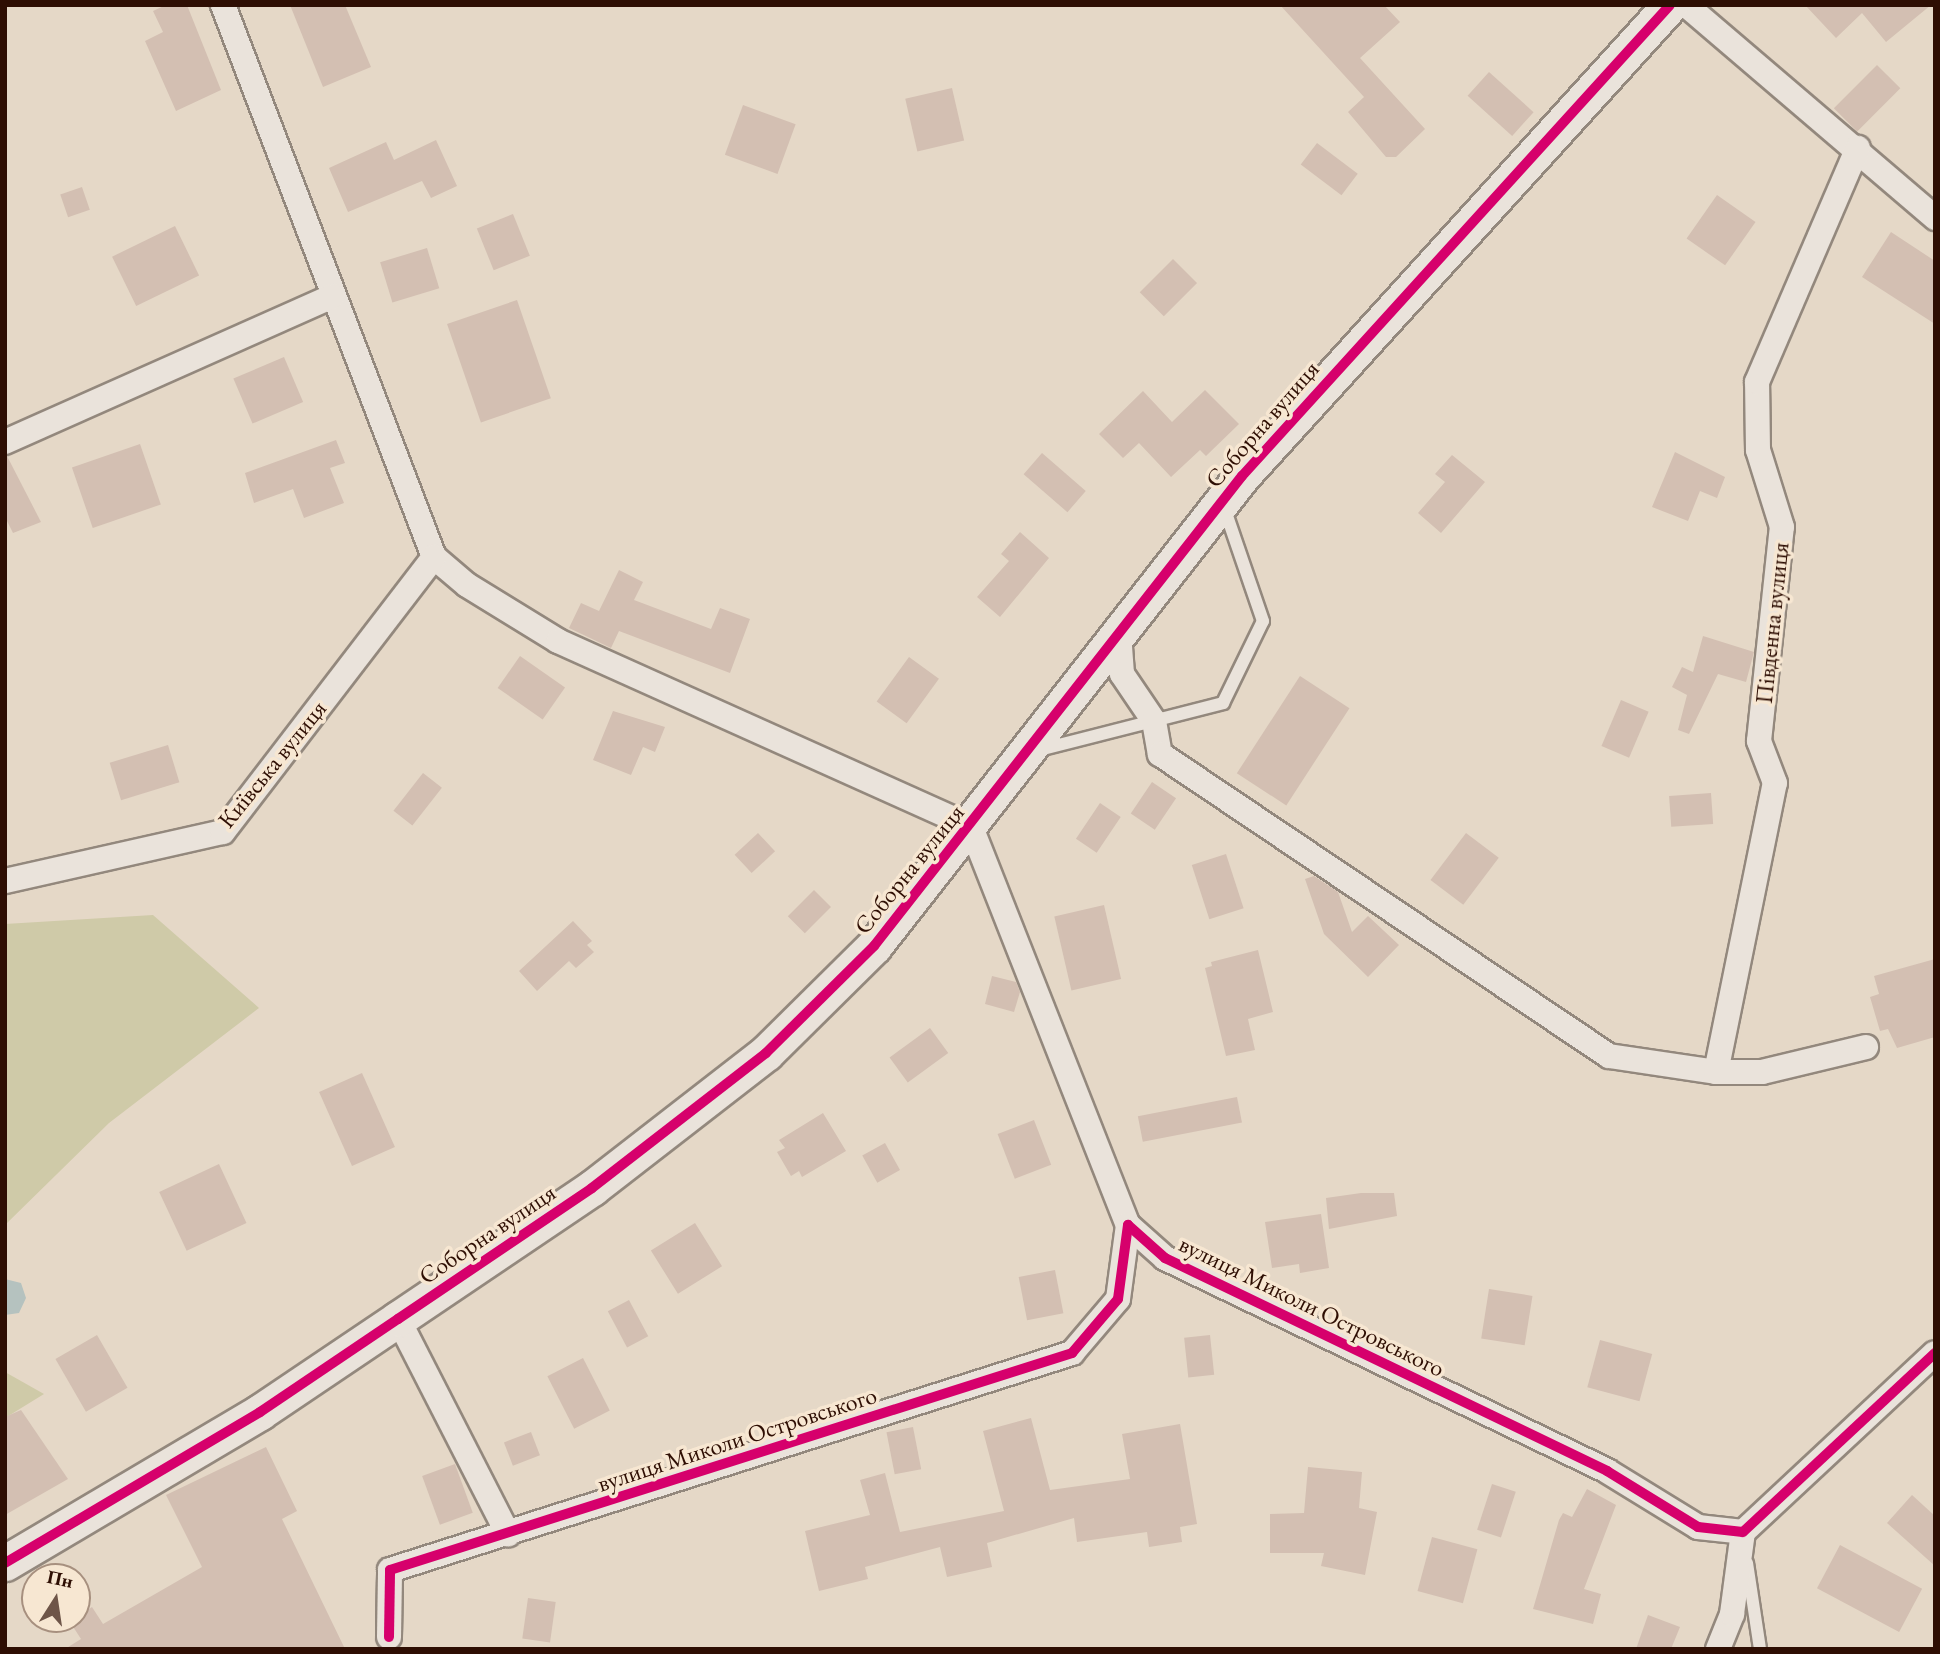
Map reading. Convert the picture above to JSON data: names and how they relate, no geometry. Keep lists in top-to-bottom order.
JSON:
{
  "streets": {
    "street": [
      "Соборна вулиця",
      "Південна вулиця",
      "Київська вулиця",
      "вулиця Миколи Островського"
    ]
  },
  "crossings": [
    ["Соборна вулиця", "Київська вулиця"]
  ],
  "north": "top"
}
